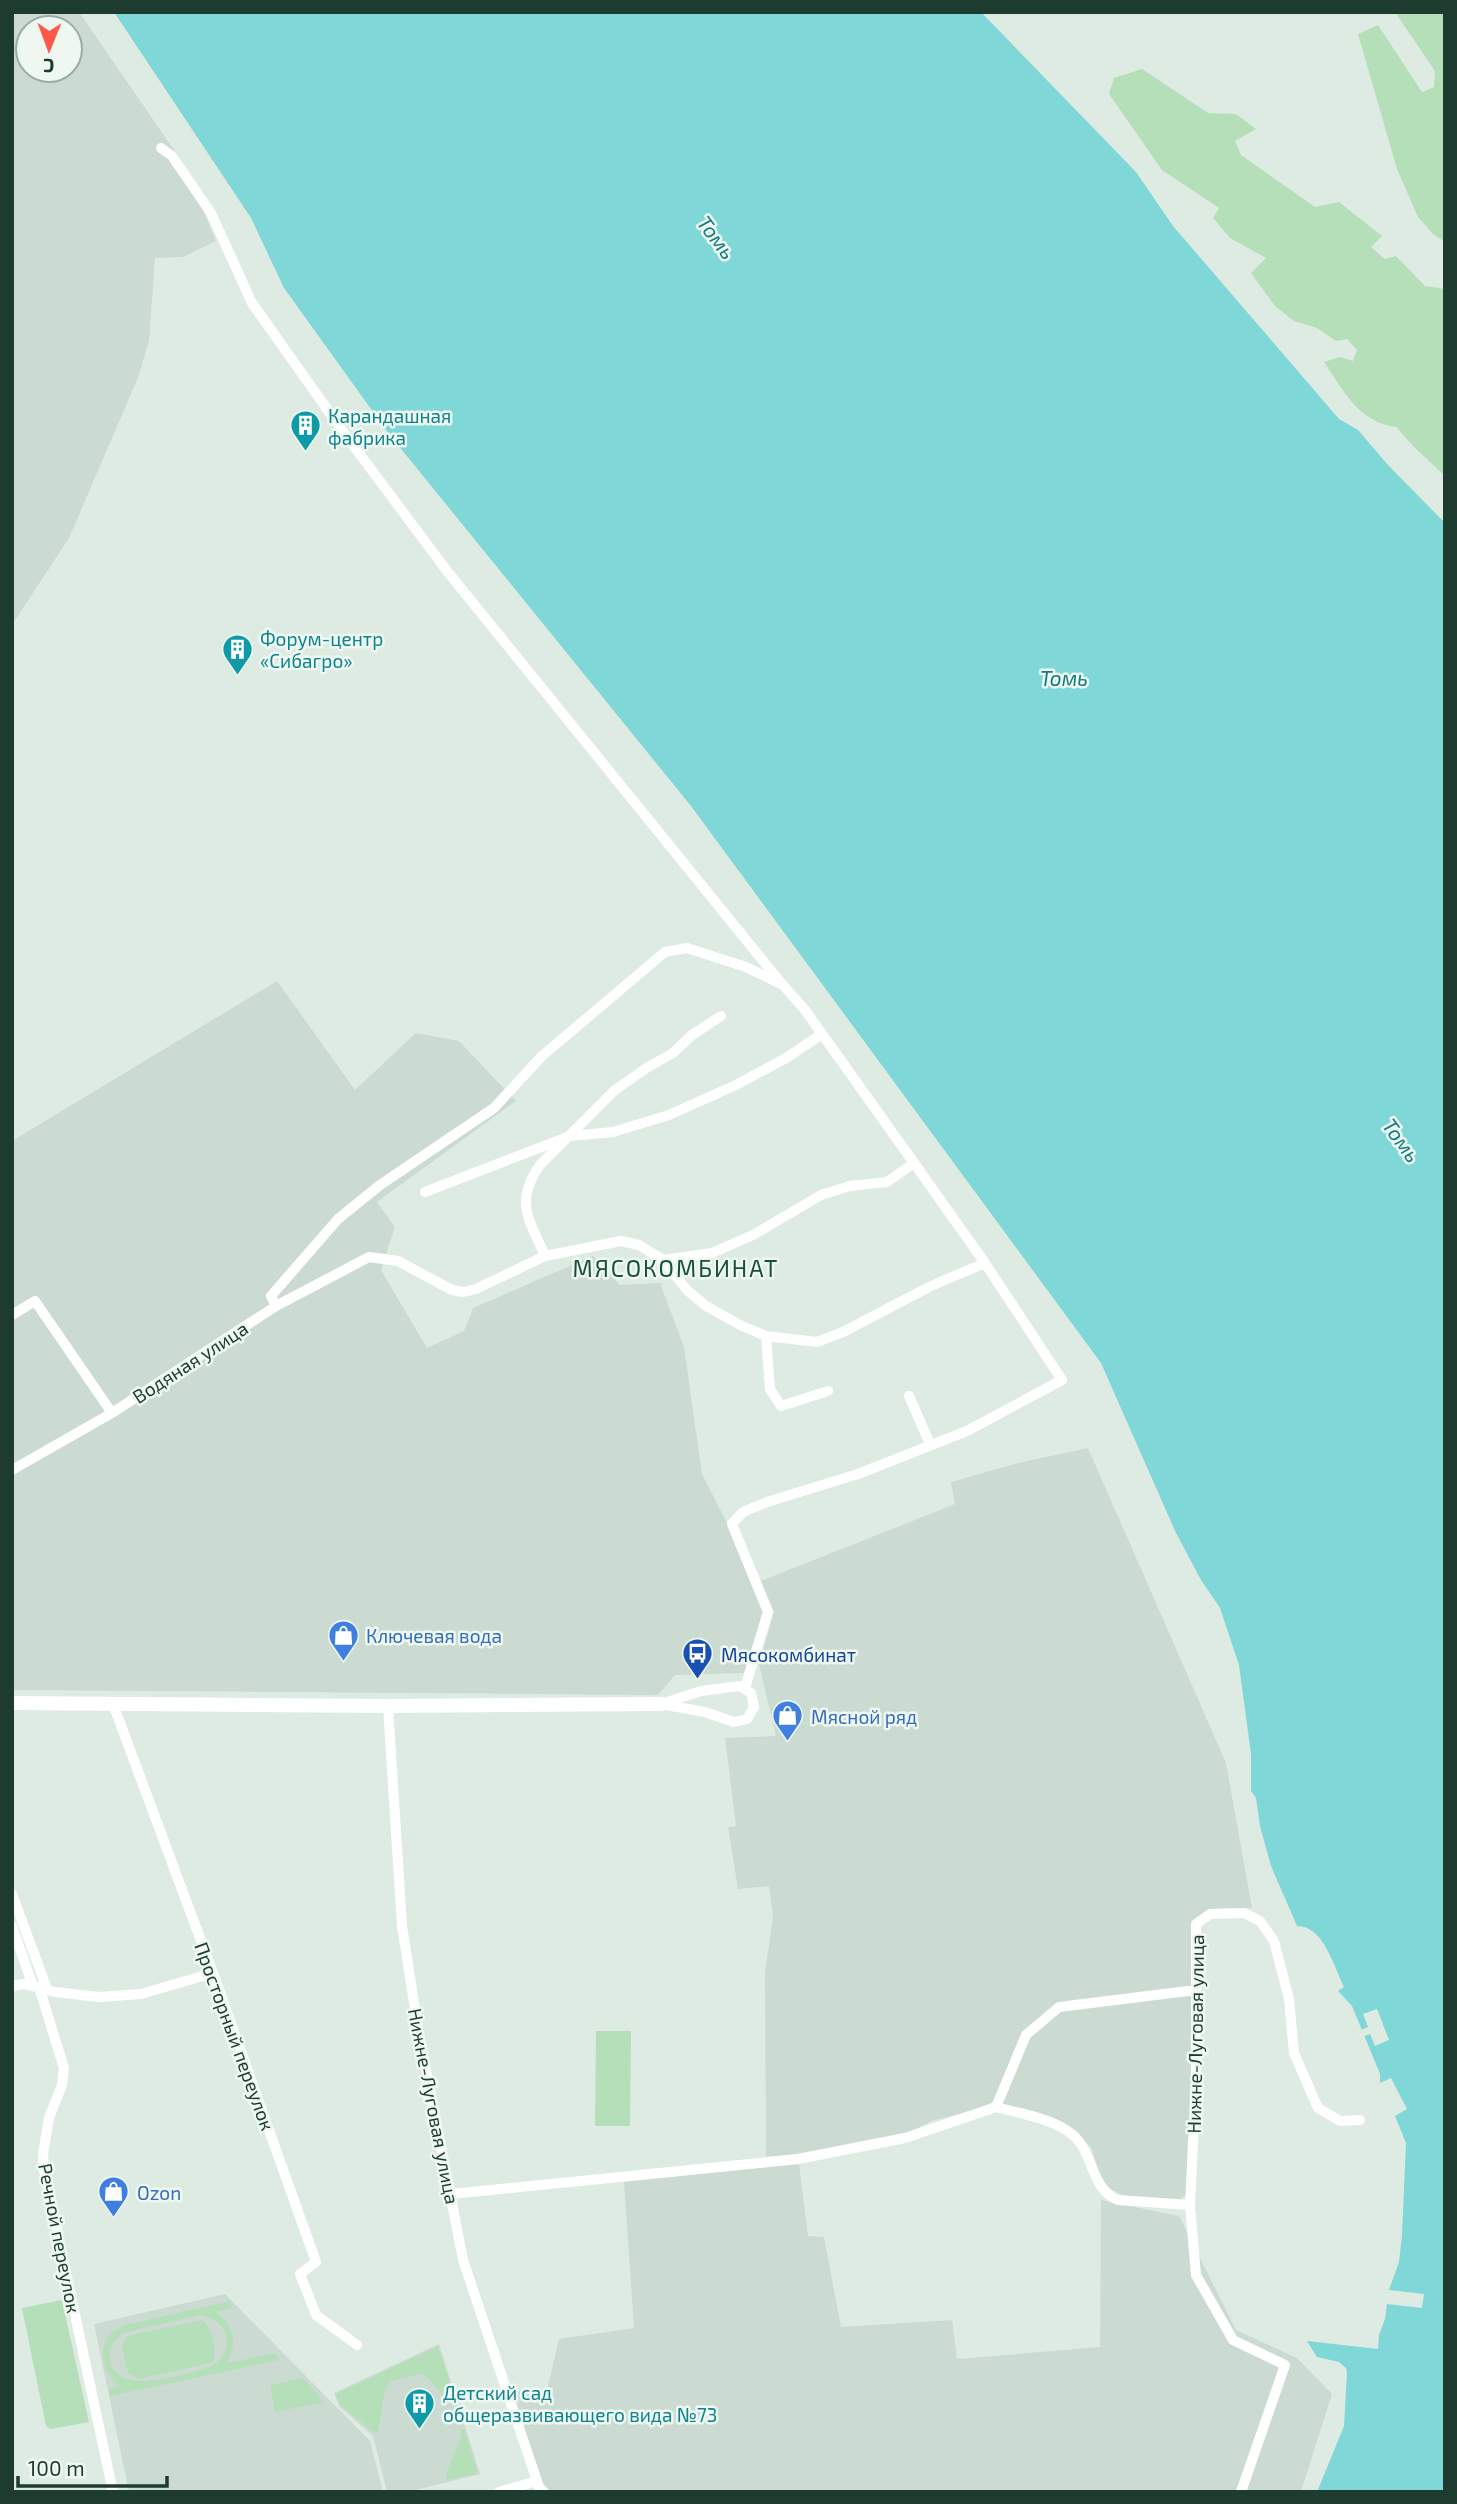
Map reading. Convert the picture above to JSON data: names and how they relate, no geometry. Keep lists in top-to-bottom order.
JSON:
{
  "streets": {
    "street": [
      "Водяная улица",
      "Нижне-Луговая улица",
      "Просторный переулок",
      "Речной переулок"
    ]
  },
  "districts": ["МЯСОКОМБИНАТ"],
  "water": ["Томь"],
  "places": {
    "building": ["Карандашная фабрика", "Форум-центр «Сибагро»", "Детский сад общеразвивающего вида №73"],
    "shop": ["Ключевая вода", "Мясной ряд", "Ozon"],
    "bus stop": ["Мясокомбинат"]
  },
  "scale_bar": "100 m",
  "north": "bottom"
}
